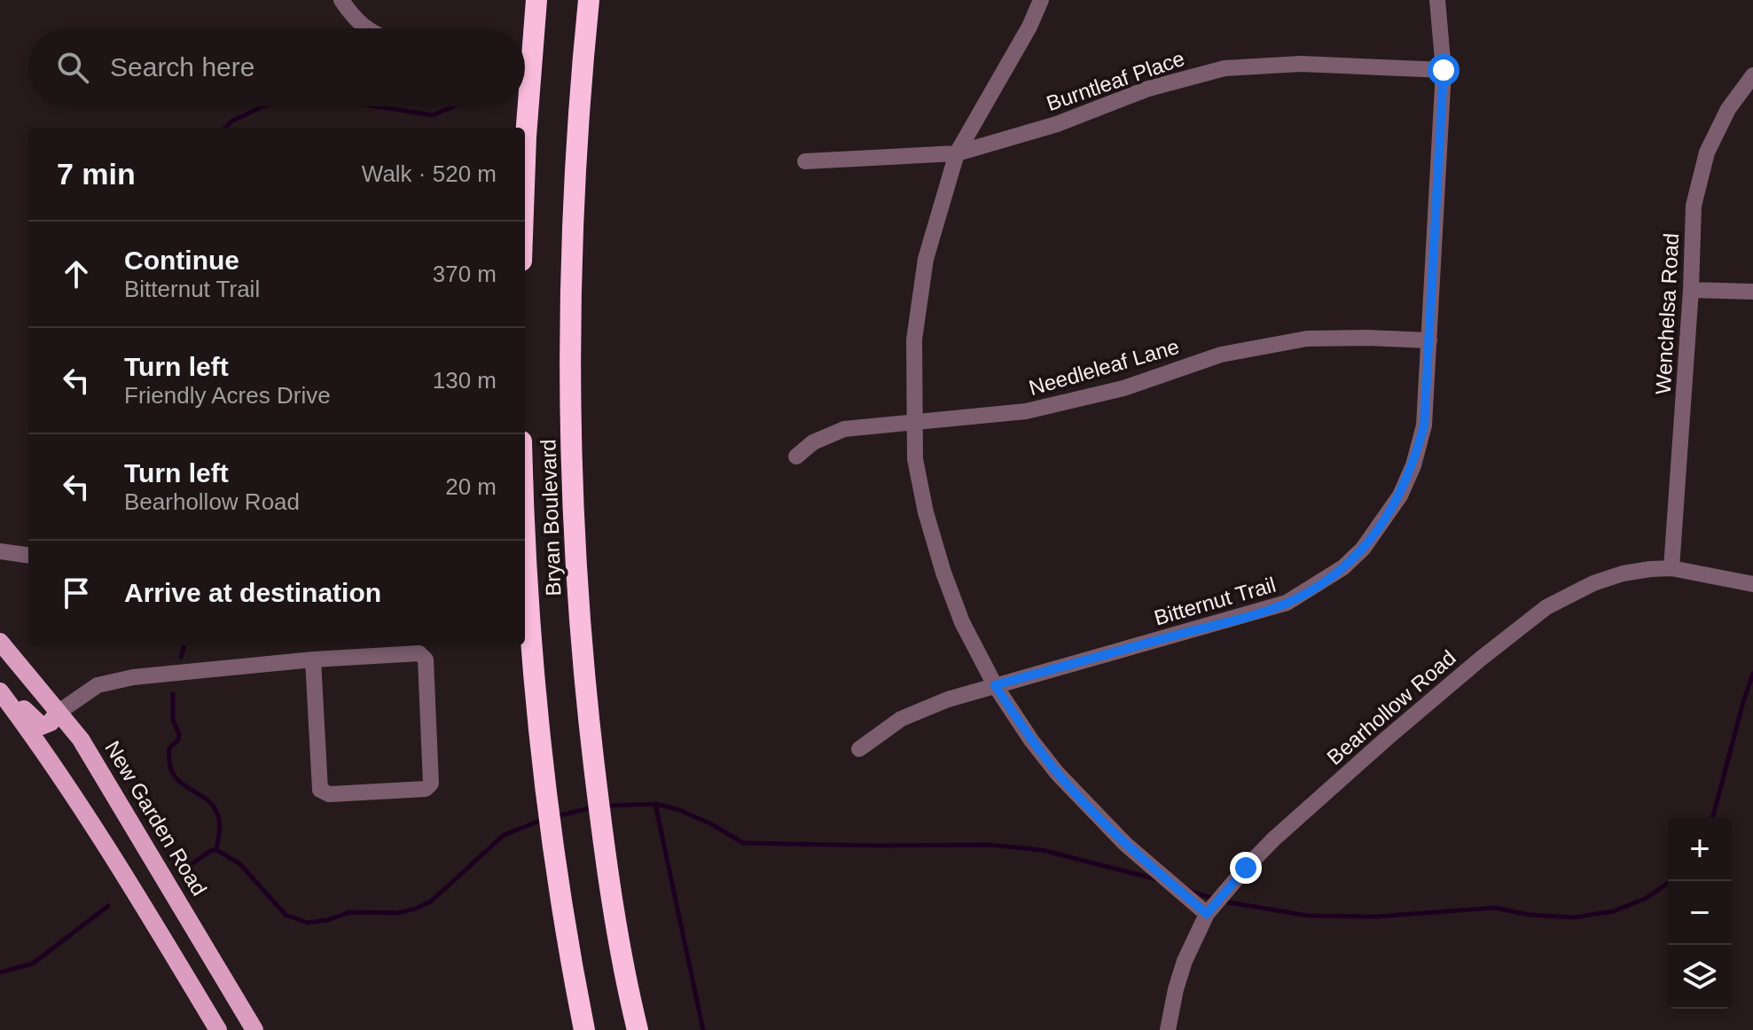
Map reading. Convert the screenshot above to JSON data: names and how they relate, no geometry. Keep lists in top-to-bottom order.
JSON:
{
  "streets": {
    "highway": ["Bryan Boulevard"],
    "main road": ["New Garden Road"],
    "street": [
      "Burntleaf Place",
      "Wenchelsa Road",
      "Needleleaf Lane",
      "Bitternut Trail",
      "Bearhollow Road"
    ]
  },
  "crossings": [
    ["Burntleaf Place", "Bitternut Trail"],
    ["Wenchelsa Road", "Bearhollow Road"],
    ["Needleleaf Lane", "Bitternut Trail"]
  ],
  "page": {
    "search": "Search here",
    "heading": ["7 min", "Walk · 520 m"],
    "list": [
      ["Continue", "Bitternut Trail", "370 m"],
      ["Turn left", "Friendly Acres Drive", "130 m"],
      ["Turn left", "Bearhollow Road", "20 m"],
      "Arrive at destination"
    ],
    "map_buttons": ["+", "−"]
  }
}
